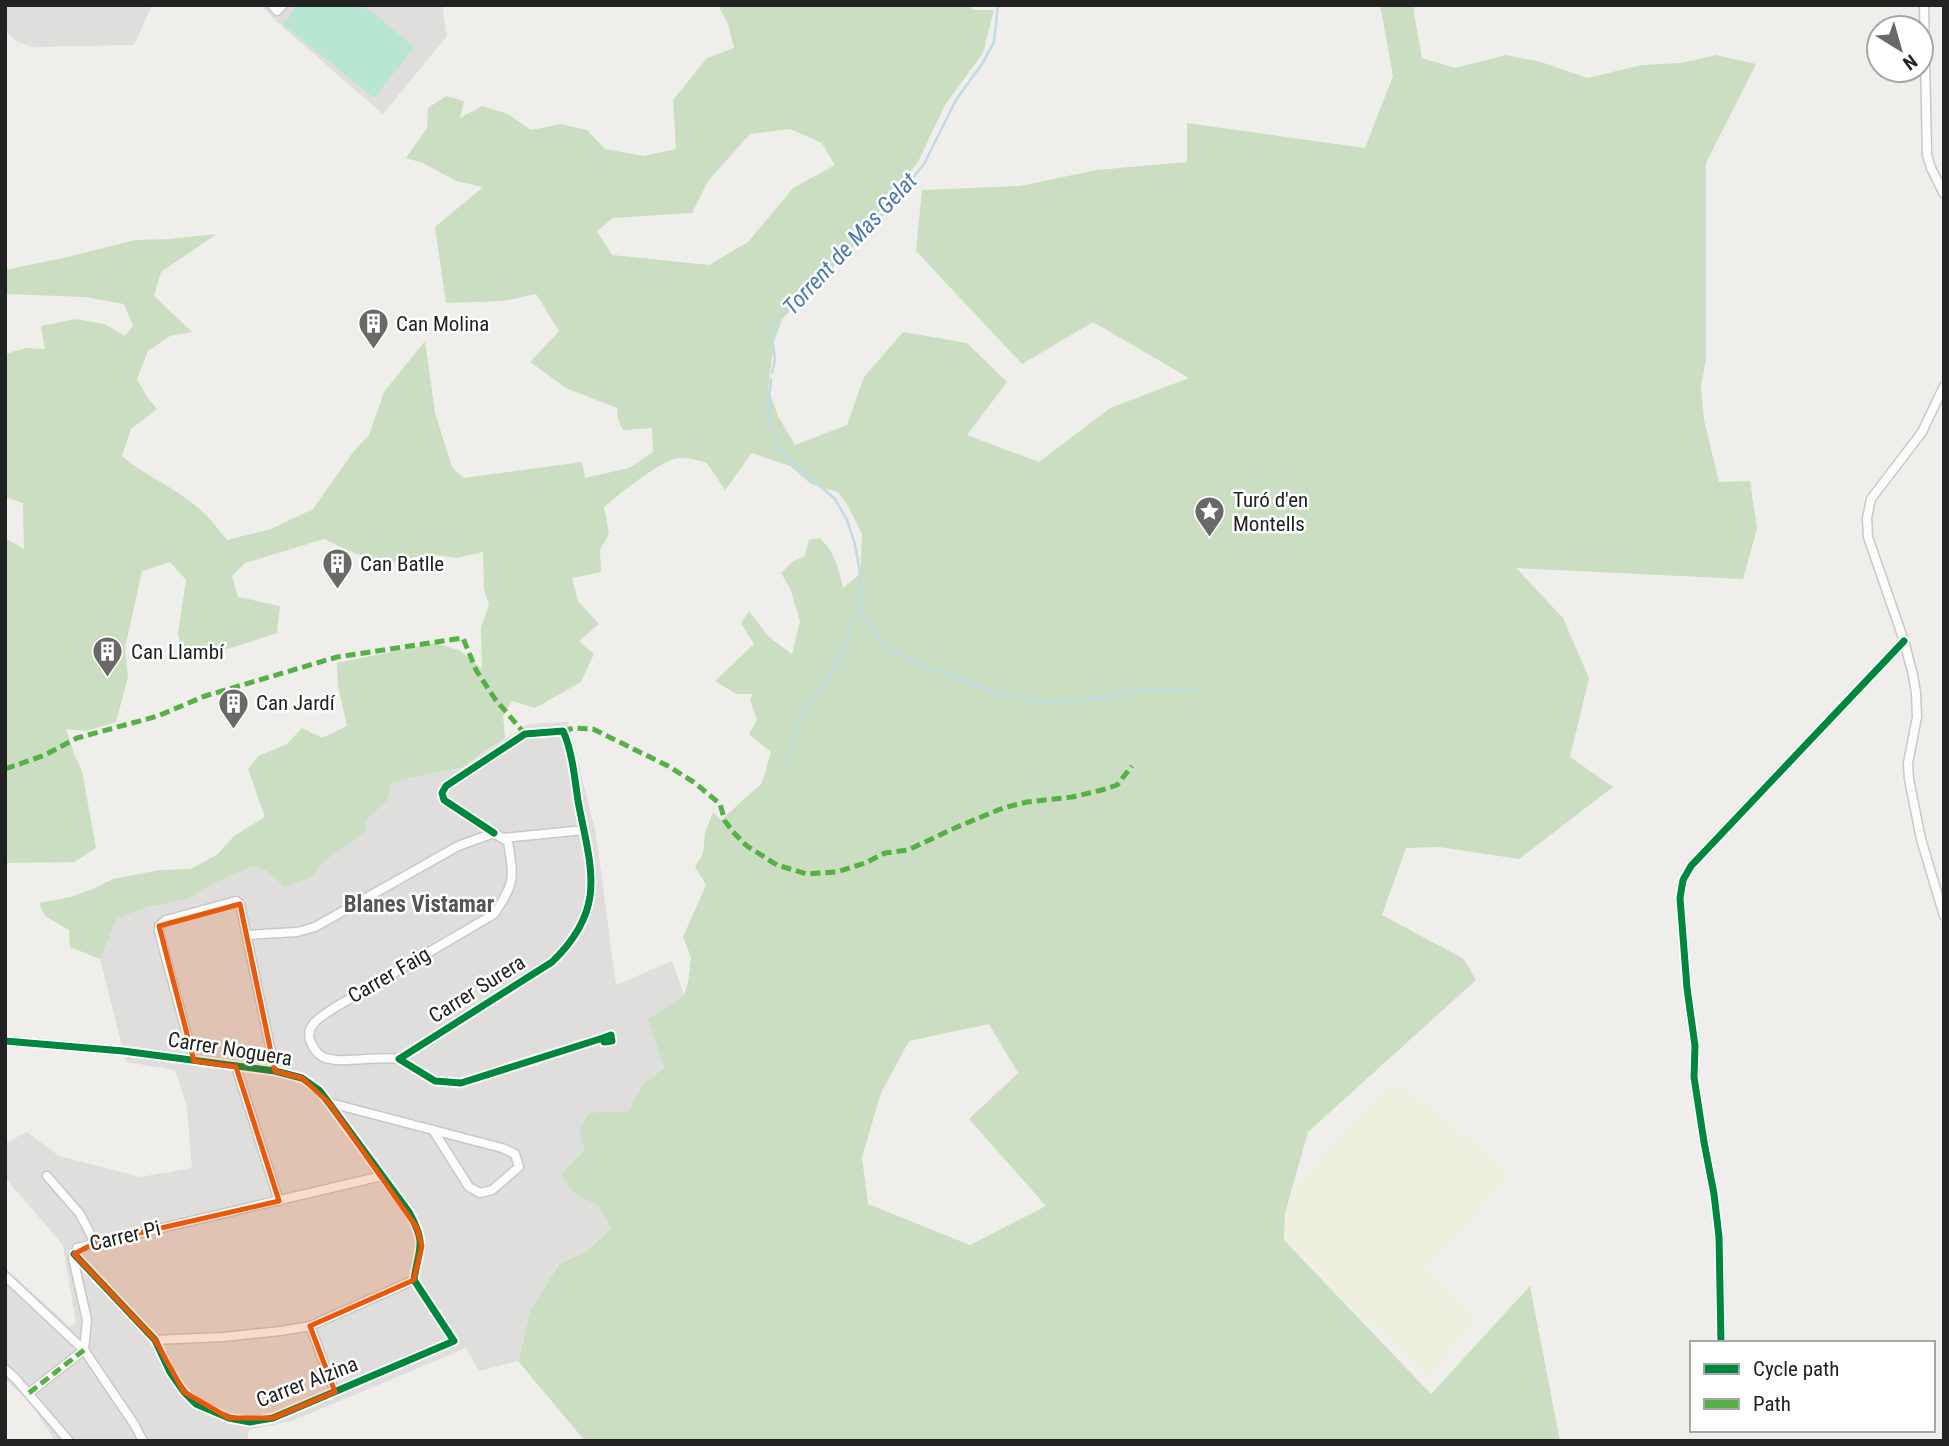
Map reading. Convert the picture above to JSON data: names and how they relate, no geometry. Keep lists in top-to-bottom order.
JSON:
{
  "streets": {
    "street": [
      "Carrer Faig",
      "Carrer Surera",
      "Carrer Noguera",
      "Carrer Pi",
      "Carrer Alzina"
    ]
  },
  "crossings": [
    ["Carrer Faig", "Carrer Surera"],
    ["Carrer Noguera", "Carrer Pi"],
    ["Carrer Noguera", "Carrer Alzina"],
    ["Carrer Pi", "Carrer Alzina"]
  ],
  "districts": ["Blanes Vistamar"],
  "water": ["Torrent de Mas Gelat"],
  "places": {
    "building": [
      "Can Molina",
      "Can Batlle",
      "Can Llambí",
      "Can Jardí"
    ],
    "place": ["Turó d'en Montells"]
  },
  "legend": ["Cycle path", "Path"],
  "north": "bottom right"
}
